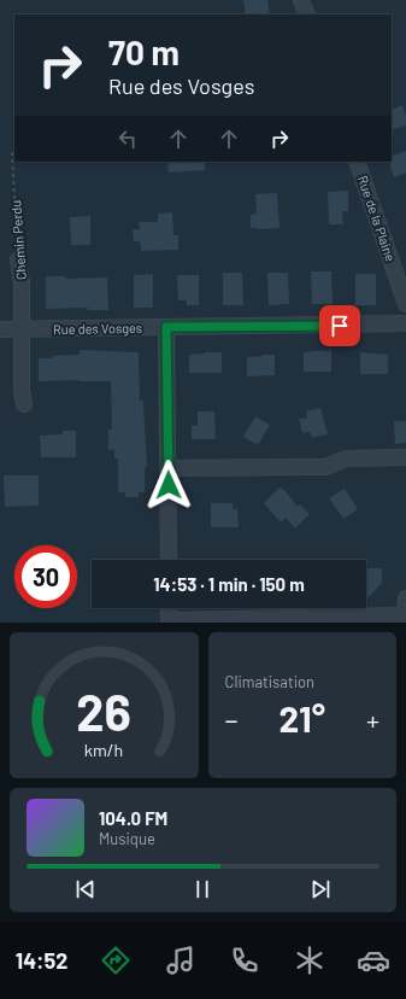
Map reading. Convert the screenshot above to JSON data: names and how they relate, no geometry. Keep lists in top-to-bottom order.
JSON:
{
  "streets": {
    "street": ["Rue de la Plaine", "Chemin Perdu", "Rue des Vosges"]
  },
  "crossings": [
    ["Chemin Perdu", "Rue des Vosges"]
  ],
  "page": {
    "turn": ["70 m", "Rue des Vosges"],
    "limit": "30",
    "trip": "14:53 · 1 min · 150 m",
    "tile": "Climatisation",
    "heat": ["−", "21°", "+"],
    "song": ["104.0 FM", "Musique"],
    "tabs": "14:52",
    "gauge": ["26", "km/h"]
  }
}
